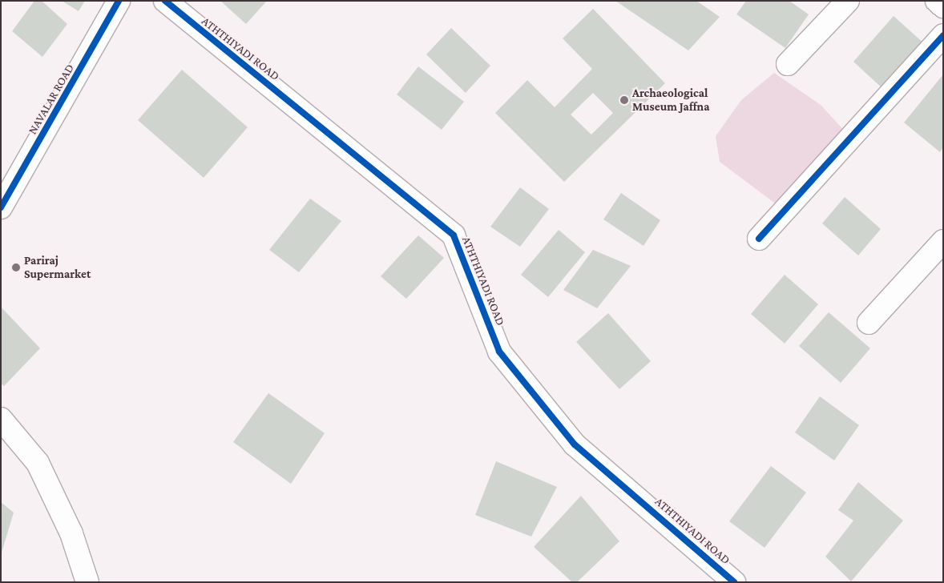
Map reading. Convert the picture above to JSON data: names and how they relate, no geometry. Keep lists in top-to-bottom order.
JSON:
{
  "streets": {
    "street": ["ATHTHIYADI ROAD", "NAVALAR ROAD"]
  },
  "places": ["Archaeological Museum Jaffna", "Pariraj Supermarket"]
}
